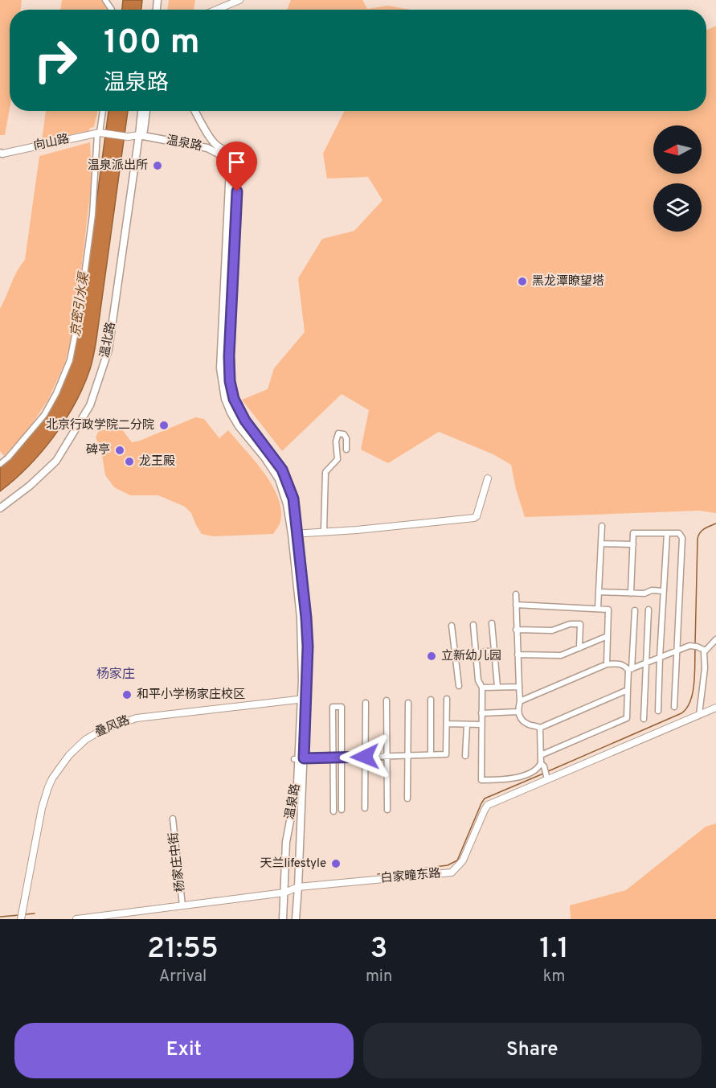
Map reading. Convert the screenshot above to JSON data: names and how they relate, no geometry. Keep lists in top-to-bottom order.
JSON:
{
  "streets": {
    "main road": ["温泉路", "温北路"],
    "street": [
      "向山路",
      "叠风路",
      "杨家庄中街",
      "白家疃东路"
    ]
  },
  "crossings": [
    ["温泉路", "温北路"],
    ["温泉路", "叠风路"],
    ["温泉路", "白家疃东路"],
    ["杨家庄中街", "白家疃东路"]
  ],
  "districts": ["杨家庄"],
  "water": ["京密引水渠"],
  "places": [
    "温泉派出所",
    "黑龙潭瞭望塔",
    "北京行政学院二分院",
    "碑亭",
    "龙王殿",
    "立新幼儿园",
    "和平小学杨家庄校区",
    "天兰lifestyle"
  ],
  "north": "left",
  "page": {
    "turn": ["100 m", "温泉路"],
    "eta": [
      "21:55",
      "Arrival",
      "3",
      "min",
      "1.1",
      "km"
    ],
    "buttons": ["Exit", "Share"]
  }
}
